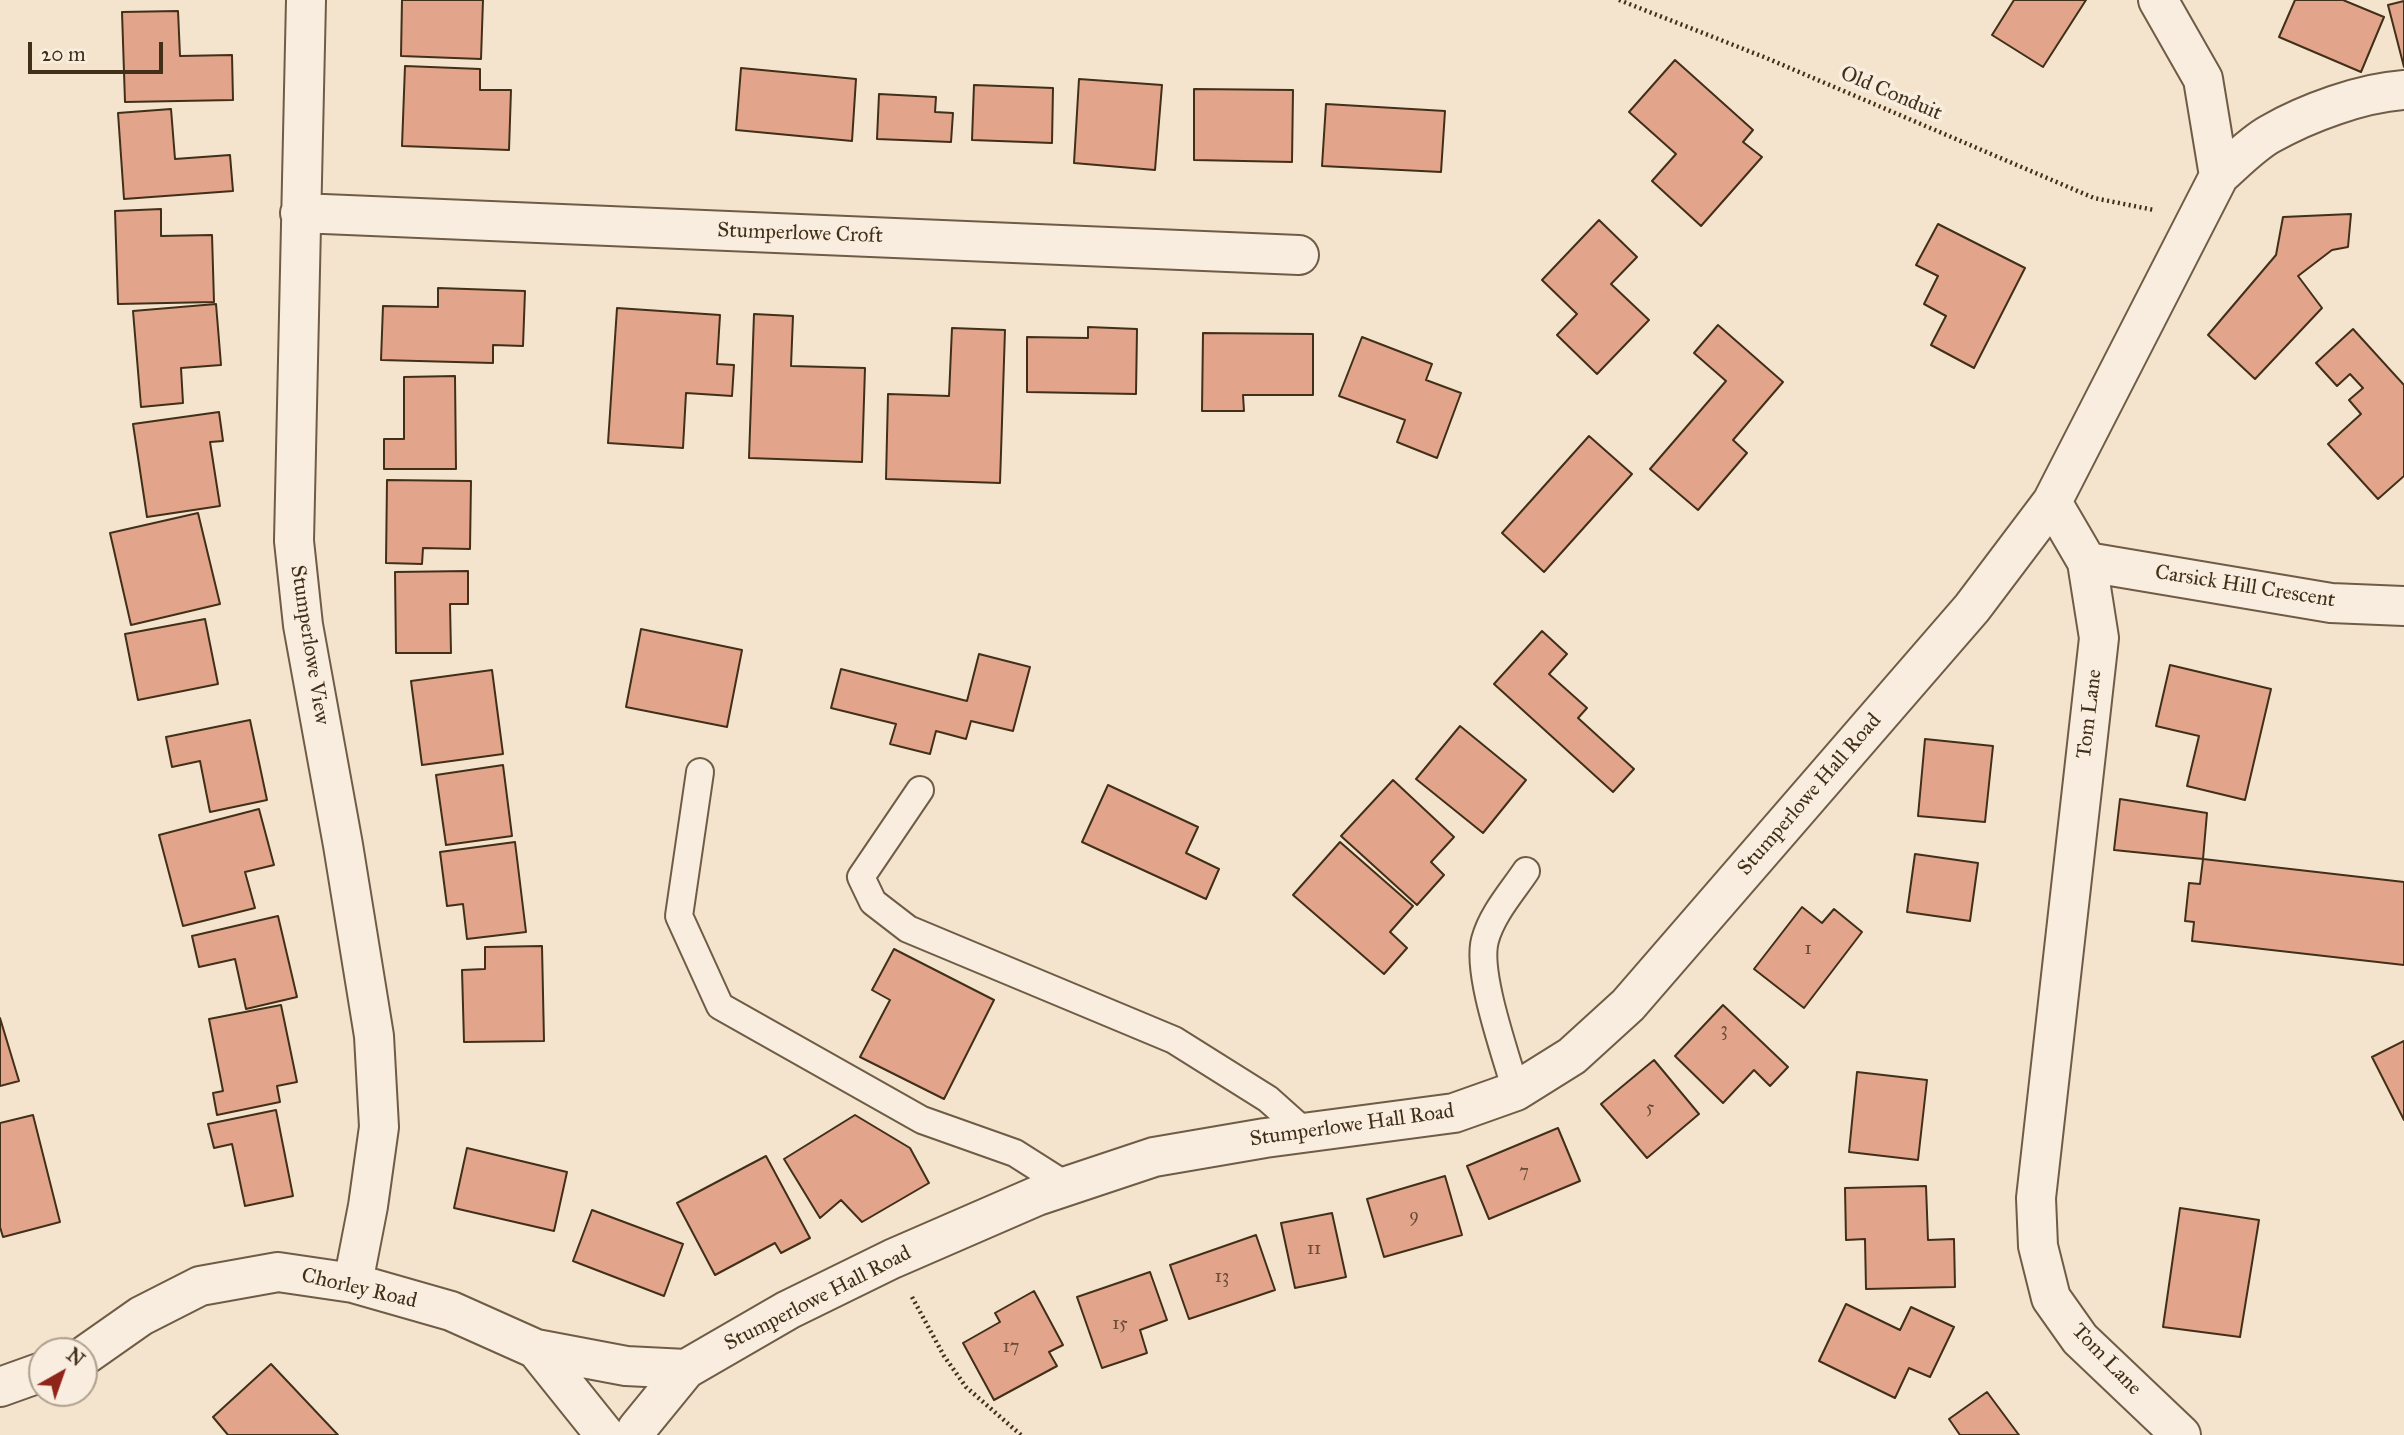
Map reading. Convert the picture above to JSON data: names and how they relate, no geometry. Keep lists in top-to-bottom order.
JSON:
{
  "streets": {
    "street": [
      "Stumperlowe Croft",
      "Carsick Hill Crescent",
      "Stumperlowe View",
      "Tom Lane",
      "Stumperlowe Hall Road",
      "Chorley Road"
    ],
    "path": ["Old Conduit"]
  },
  "crossings": [
    ["Stumperlowe Croft", "Stumperlowe View"],
    ["Carsick Hill Crescent", "Tom Lane"],
    ["Stumperlowe View", "Chorley Road"],
    ["Tom Lane", "Stumperlowe Hall Road"]
  ],
  "house_numbers": [
    "1",
    "3",
    "5",
    "7",
    "9",
    "11",
    "13",
    "15",
    "17"
  ],
  "scale_bar": "20 m",
  "north": "top right"
}
